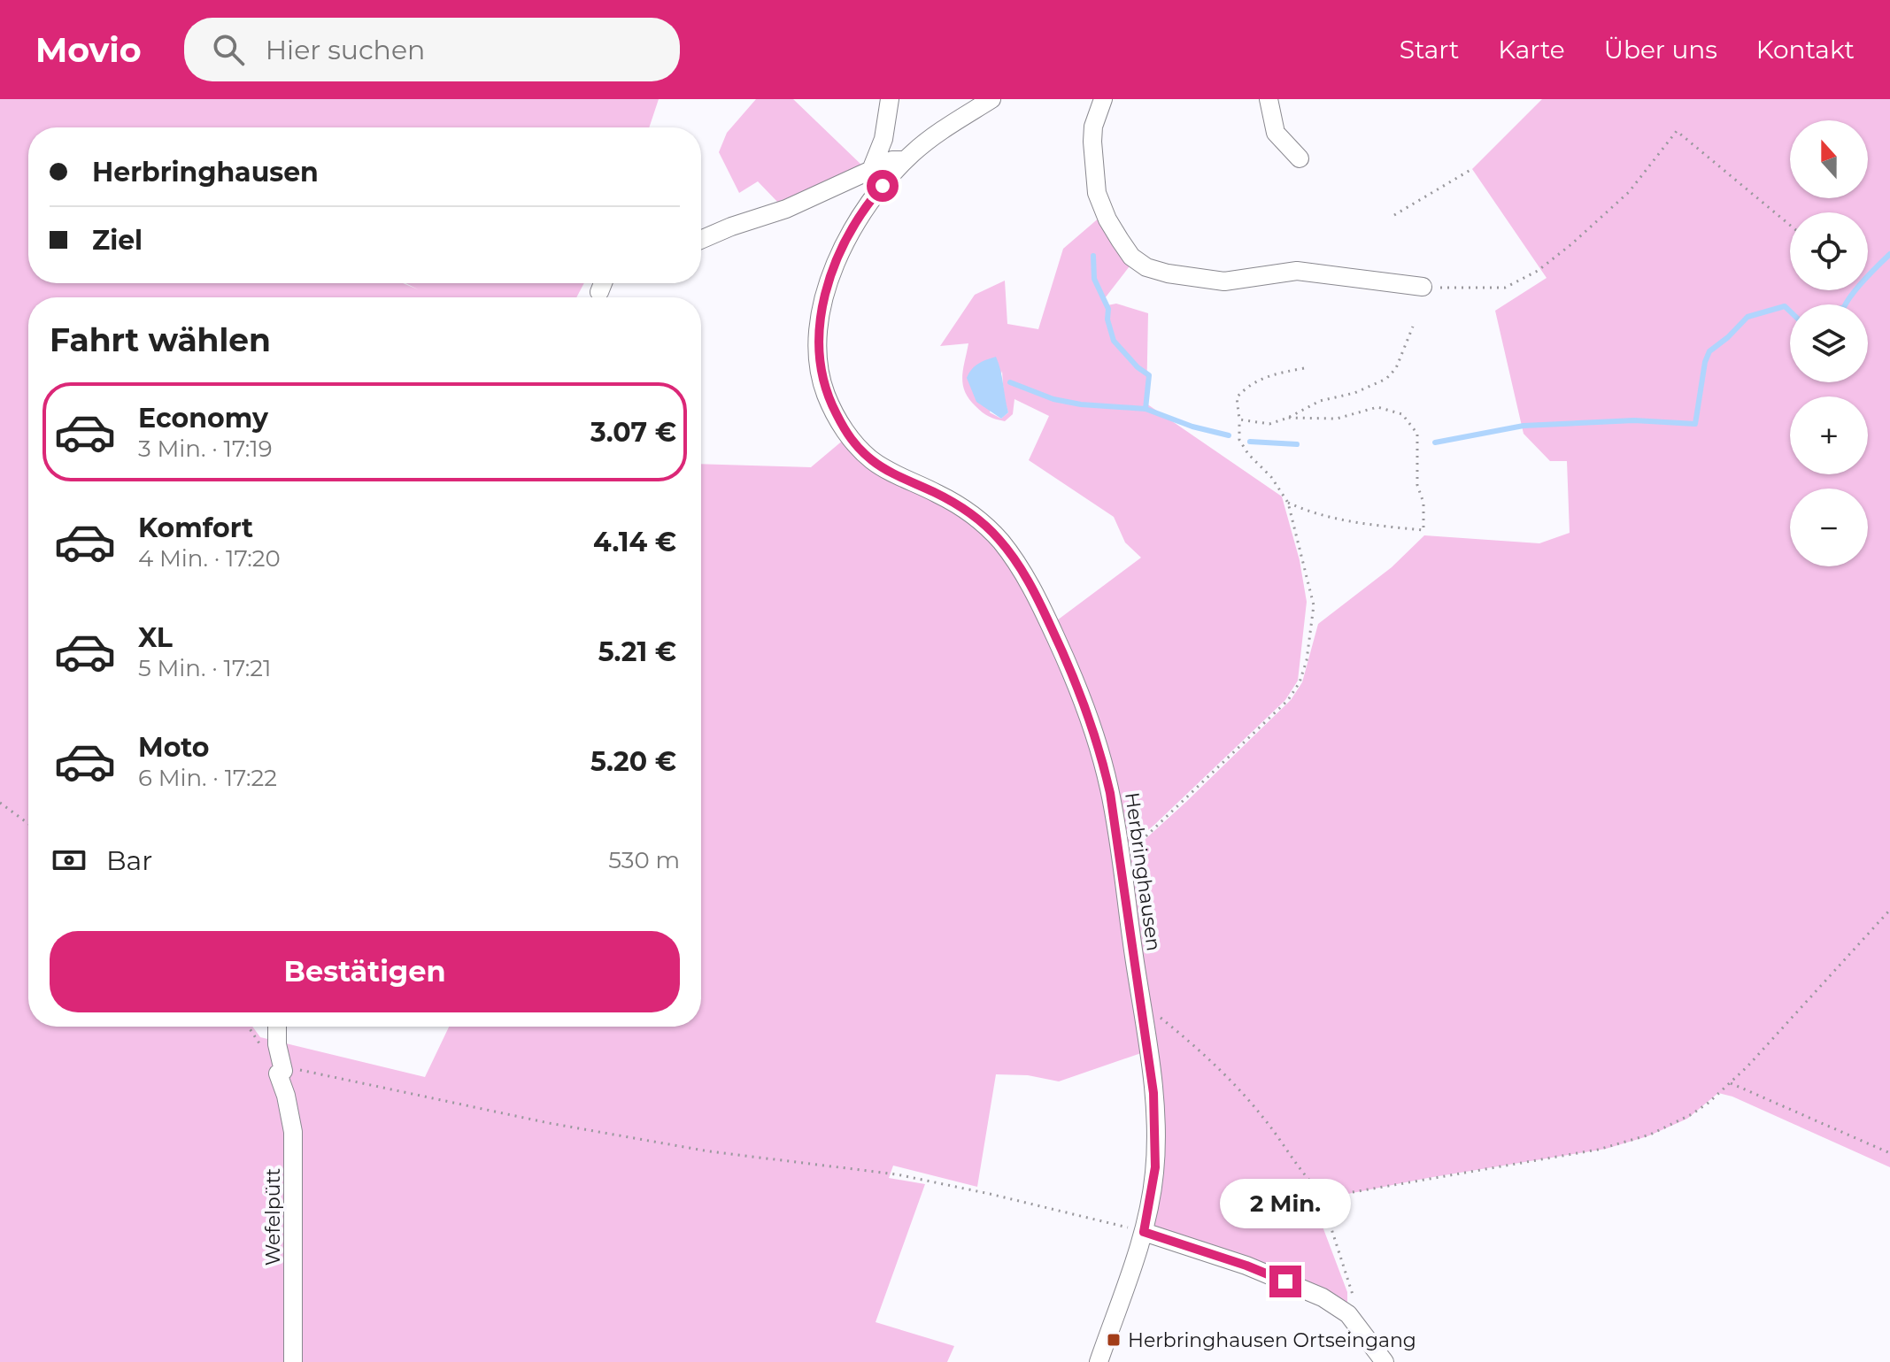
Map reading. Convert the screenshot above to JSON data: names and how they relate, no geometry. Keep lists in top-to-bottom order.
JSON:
{
  "streets": {
    "street": ["Herbringhausen", "Wefelpütt"]
  },
  "places": {
    "transit": ["Herbringhausen Ortseingang"]
  },
  "north": "top",
  "page": {
    "header": "Movio",
    "search": "Hier suchen",
    "nav": [
      "Start",
      "Karte",
      "Über uns",
      "Kontakt"
    ],
    "map_buttons": ["+", "−"],
    "banner": ["Herbringhausen", "Ziel"],
    "heading": "Fahrt wählen",
    "list": [
      {
        "name": "Economy",
        "note": "3 Min. · 17:19",
        "value": "3.07 €"
      },
      {
        "name": "Komfort",
        "note": "4 Min. · 17:20",
        "value": "4.14 €"
      },
      {
        "name": "XL",
        "note": "5 Min. · 17:21",
        "value": "5.21 €"
      },
      {
        "name": "Moto",
        "note": "6 Min. · 17:22",
        "value": "5.20 €"
      }
    ],
    "pay": ["Bar", "530 m"],
    "buttons": "Bestätigen",
    "bubble": "2 Min."
  }
}
